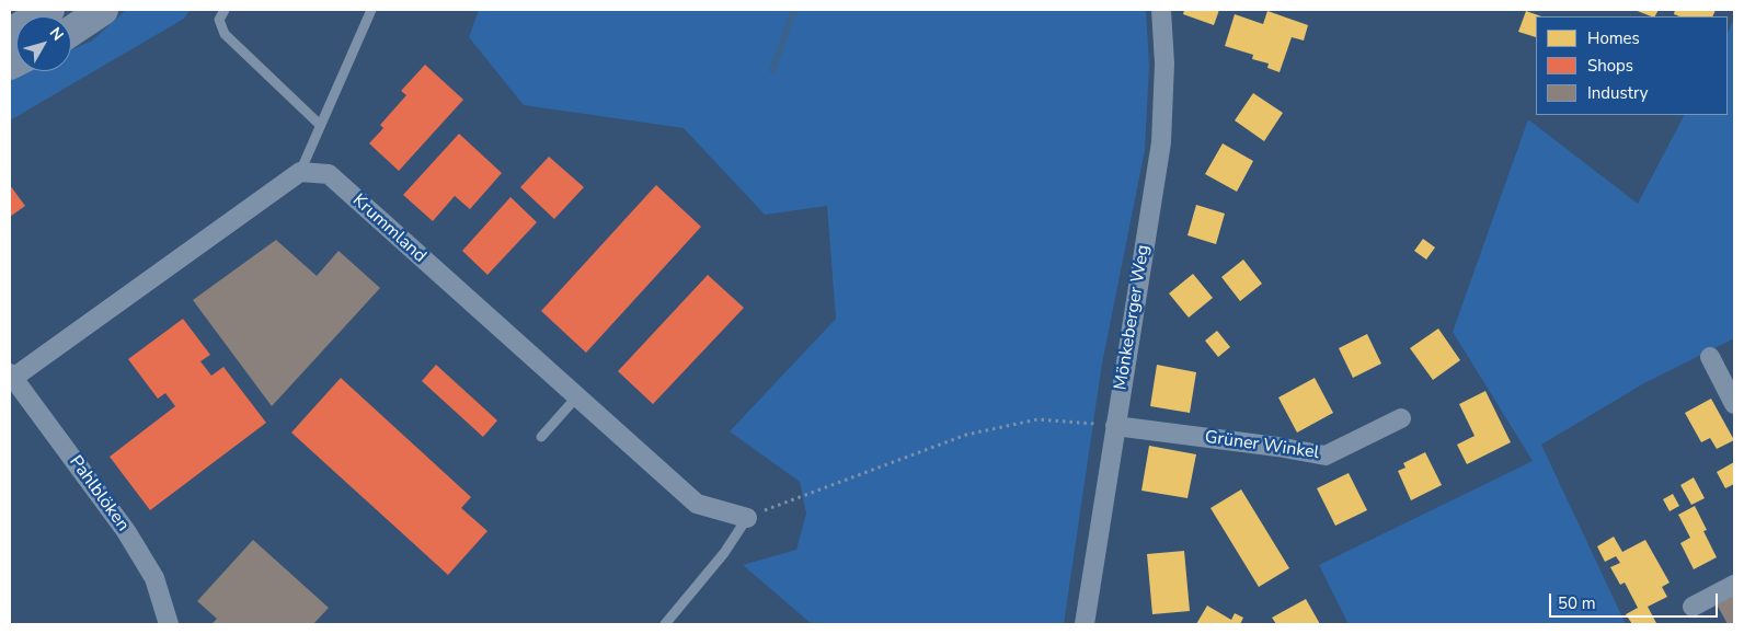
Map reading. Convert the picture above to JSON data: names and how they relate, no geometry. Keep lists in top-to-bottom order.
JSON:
{
  "streets": {
    "street": [
      "Krummland",
      "Mönkeberger Weg",
      "Grüner Winkel",
      "Pahlblöken"
    ]
  },
  "crossings": [
    ["Mönkeberger Weg", "Grüner Winkel"]
  ],
  "legend": ["Homes", "Shops", "Industry"],
  "scale_bar": "50 m",
  "north": "top right"
}
